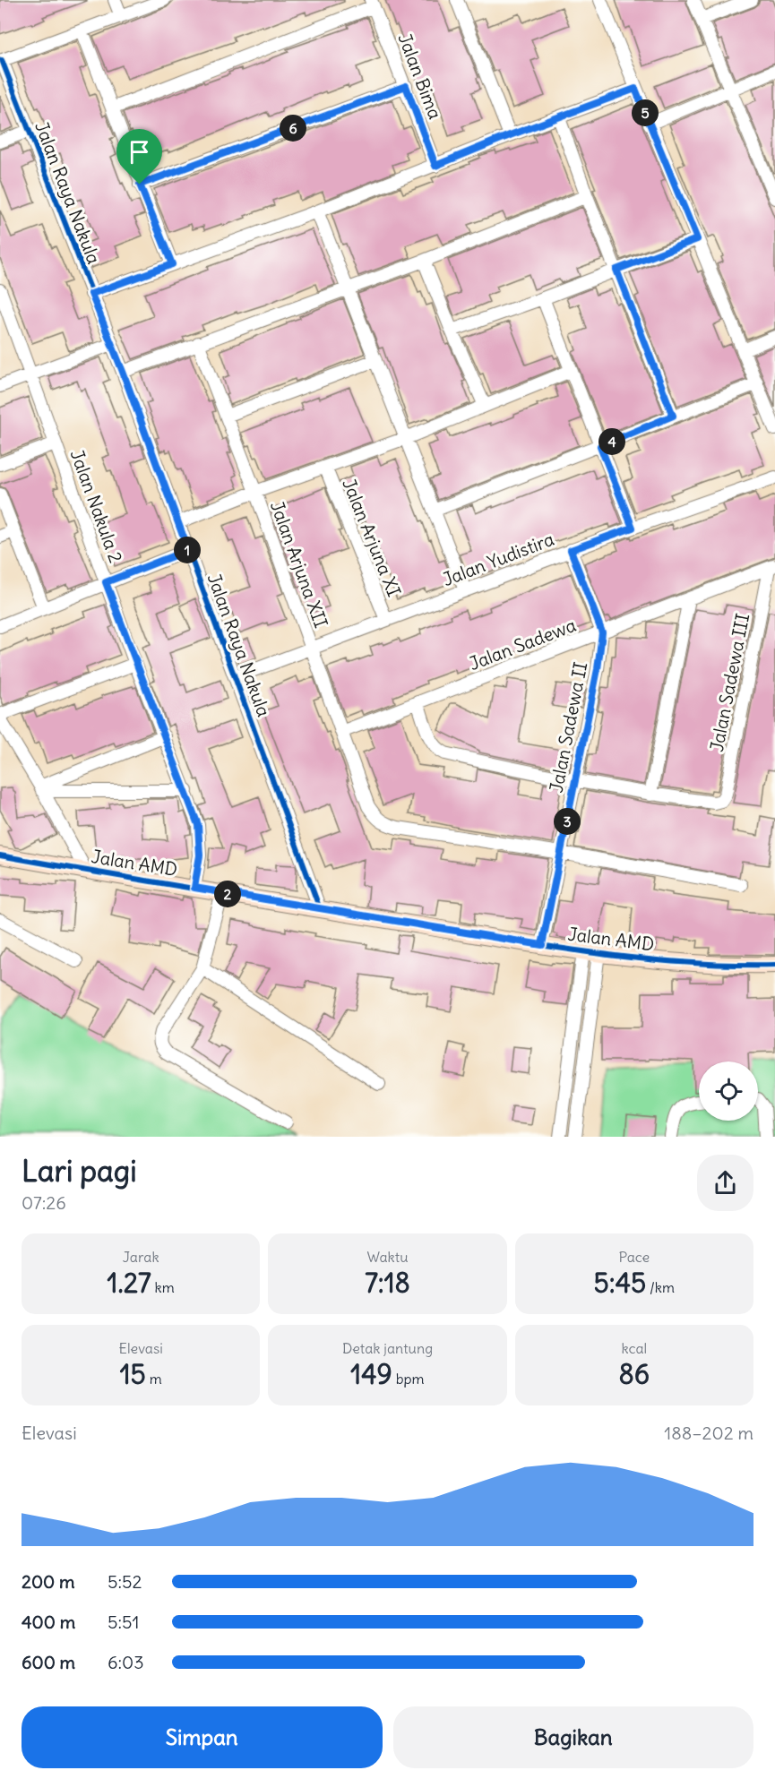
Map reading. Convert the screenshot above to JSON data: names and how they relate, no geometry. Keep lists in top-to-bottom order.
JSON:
{
  "streets": {
    "street": [
      "Jalan Bima",
      "Jalan Raya Nakula",
      "Jalan Nakula 2",
      "Jalan Arjuna XI",
      "Jalan Yudistira",
      "Jalan Arjuna XII",
      "Jalan Sadewa",
      "Jalan Sadewa III",
      "Jalan Sadewa II",
      "Jalan AMD"
    ]
  },
  "crossings": [
    ["Jalan Raya Nakula", "Jalan Yudistira"],
    ["Jalan Raya Nakula", "Jalan AMD"],
    ["Jalan Nakula 2", "Jalan AMD"],
    ["Jalan Arjuna XI", "Jalan Yudistira"],
    ["Jalan Yudistira", "Jalan Arjuna XII"],
    ["Jalan Yudistira", "Jalan Sadewa II"],
    ["Jalan Arjuna XII", "Jalan Sadewa"],
    ["Jalan Arjuna XII", "Jalan Sadewa II"],
    ["Jalan Sadewa", "Jalan Sadewa III"],
    ["Jalan Sadewa", "Jalan Sadewa II"],
    ["Jalan Sadewa II", "Jalan AMD"]
  ],
  "page": {
    "pins": [
      "5",
      "6",
      "4",
      "1",
      "3",
      "2"
    ],
    "heading": ["Lari pagi", "07:26"],
    "stats": [
      ["Jarak", "1.27 km"],
      ["Waktu", "7:18"],
      ["Pace", "5:45 /km"],
      ["Elevasi", "15 m"],
      ["Detak jantung", "149 bpm"],
      ["kcal", "86"]
    ],
    "chart": ["Elevasi", "188–202 m"],
    "list": [
      {
        "name": "200 m",
        "note": "5:52"
      },
      {
        "name": "400 m",
        "note": "5:51"
      },
      {
        "name": "600 m",
        "note": "6:03"
      }
    ],
    "buttons": ["Simpan", "Bagikan"]
  }
}
